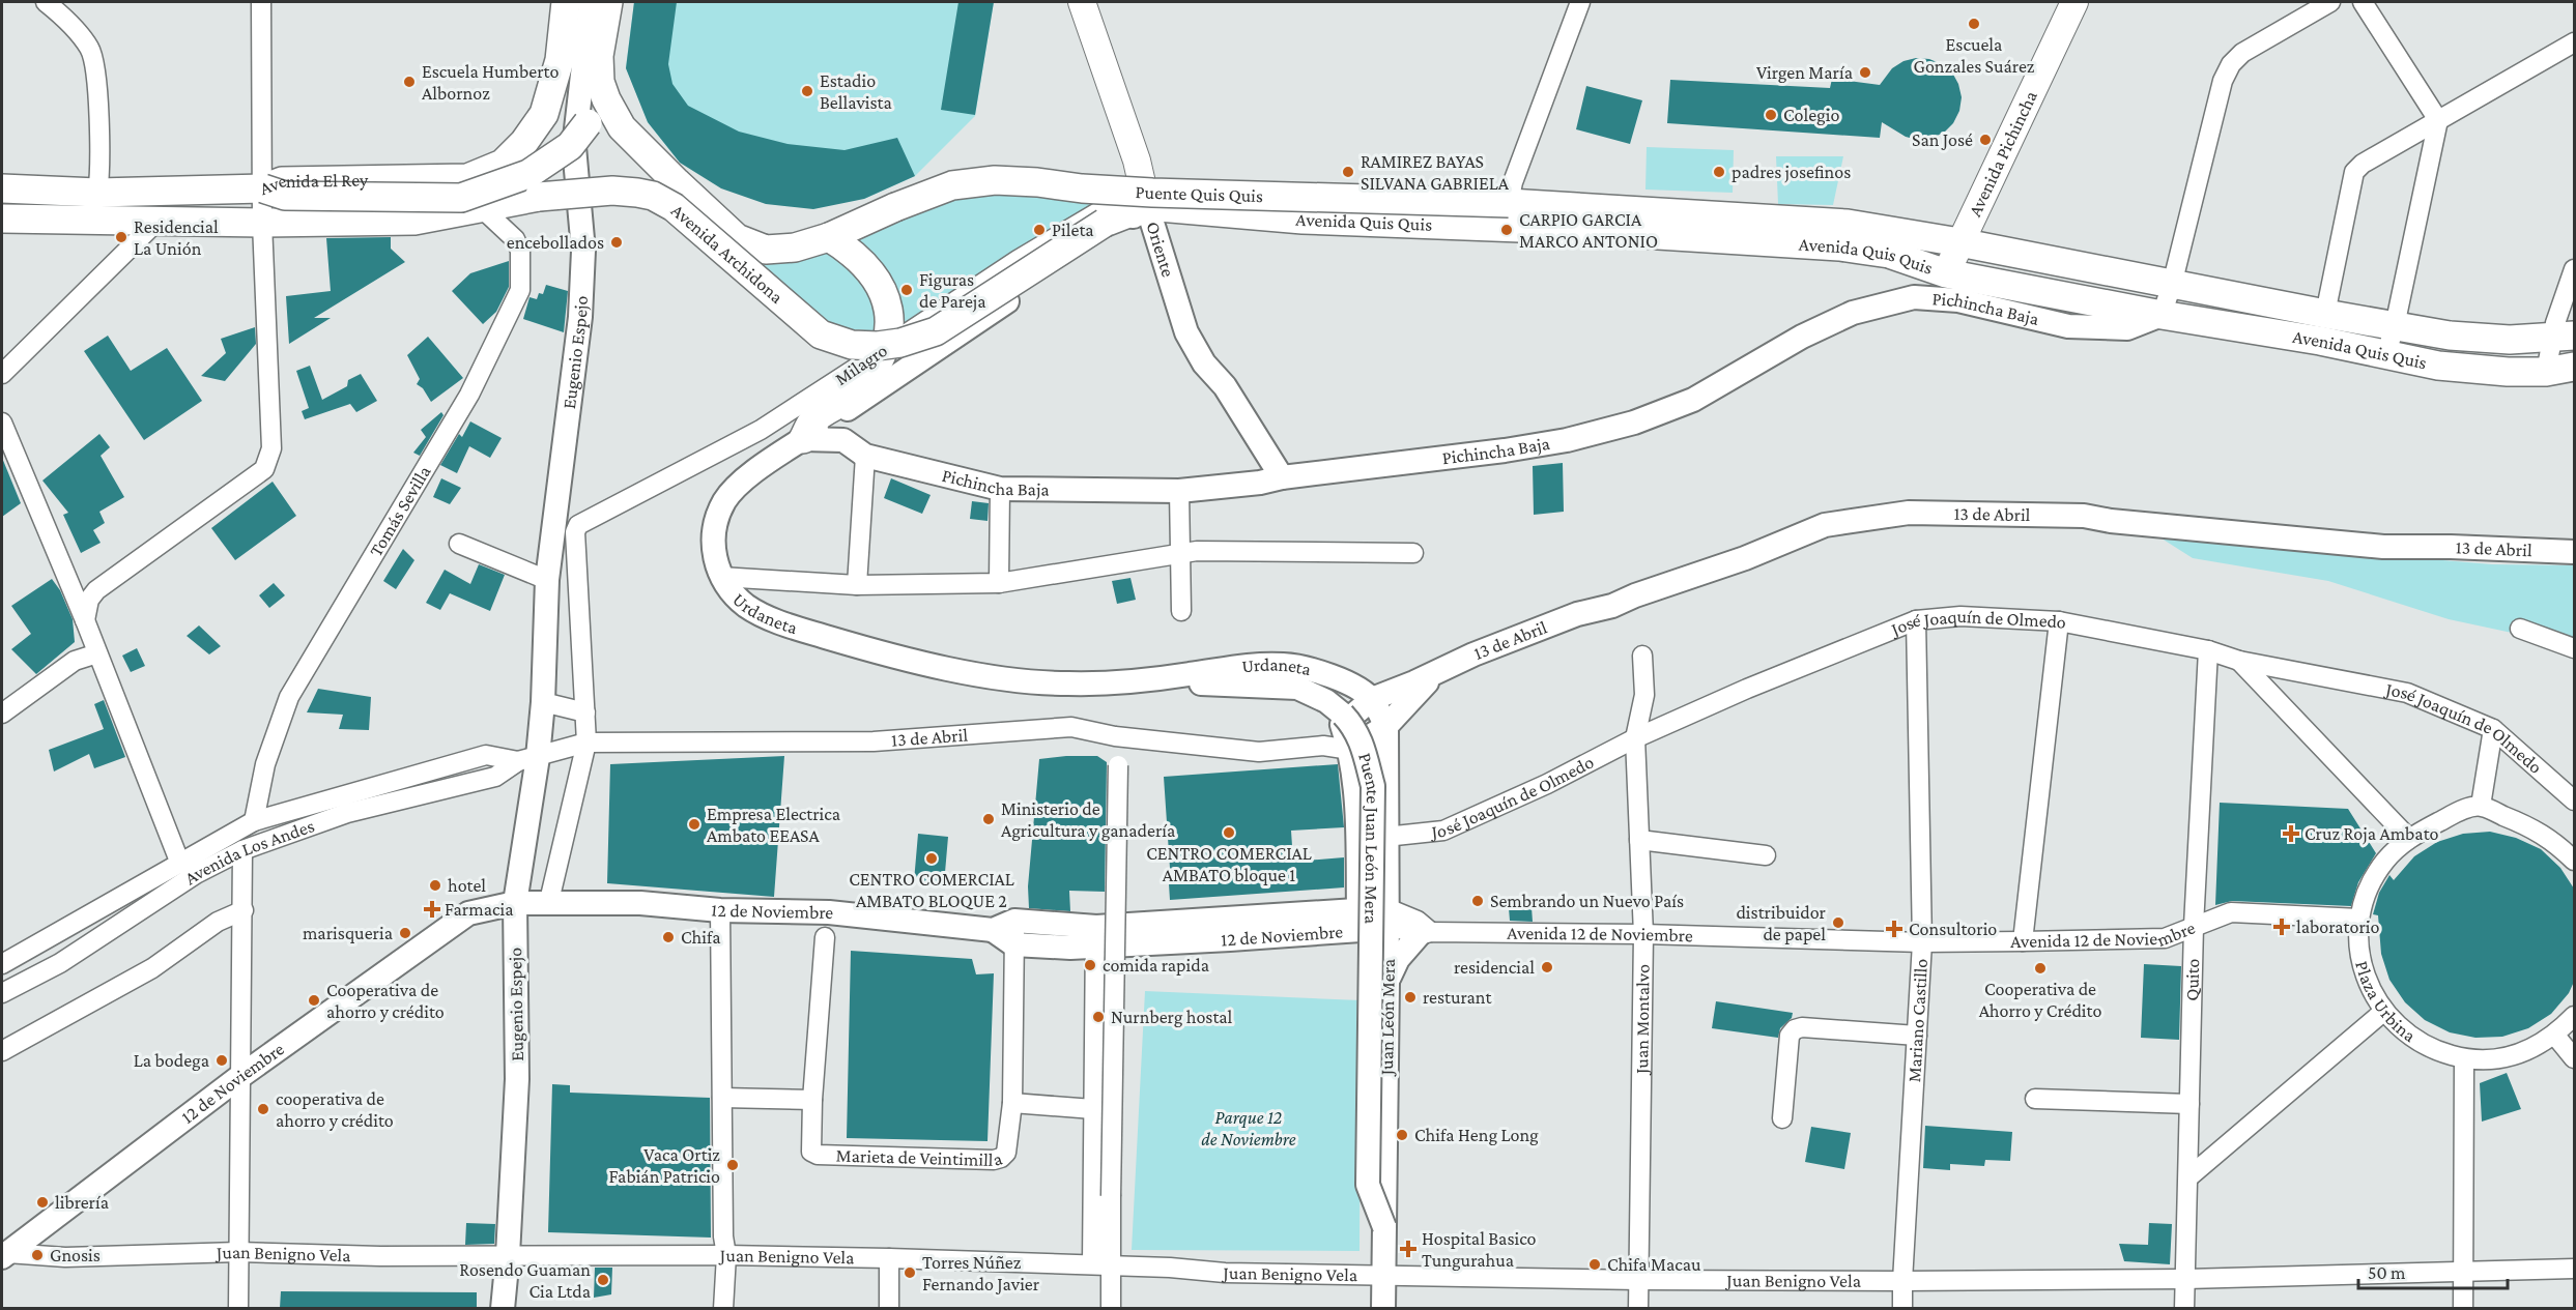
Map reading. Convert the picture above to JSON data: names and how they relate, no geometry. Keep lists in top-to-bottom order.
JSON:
{
  "streets": {
    "main road": [
      "Avenida Pichincha",
      "Avenida El Rey",
      "Puente Quis Quis",
      "Avenida Quis Quis",
      "Oriente",
      "Avenida Archidona"
    ],
    "street": [
      "Pichincha Baja",
      "Eugenio Espejo",
      "Milagro",
      "Tomás Sevilla",
      "13 de Abril",
      "Urdaneta",
      "José Joaquín de Olmedo",
      "Puente Juan León Mera",
      "Avenida Los Andes",
      "12 de Noviembre",
      "Avenida 12 de Noviembre",
      "Quito",
      "Plaza Urbina",
      "Juan León Mera",
      "Juan Montalvo",
      "Mariano Castillo",
      "Marieta de Veintimilla",
      "Juan Benigno Vela"
    ]
  },
  "crossings": [
    ["Avenida Pichincha", "Avenida Quis Quis"],
    ["Avenida El Rey", "Avenida Archidona"],
    ["Puente Quis Quis", "Avenida Quis Quis"],
    ["Avenida Quis Quis", "Oriente"],
    ["Avenida Quis Quis", "Avenida Archidona"],
    ["Avenida Quis Quis", "Pichincha Baja"],
    ["Avenida Quis Quis", "Milagro"],
    ["Avenida Quis Quis", "Urdaneta"],
    ["Oriente", "Avenida Archidona"],
    ["Oriente", "Pichincha Baja"],
    ["Oriente", "Milagro"],
    ["Oriente", "Urdaneta"],
    ["Avenida Archidona", "Milagro"],
    ["Avenida Archidona", "Tomás Sevilla"],
    ["Avenida Archidona", "Urdaneta"],
    ["Pichincha Baja", "Urdaneta"],
    ["Eugenio Espejo", "13 de Abril"],
    ["Eugenio Espejo", "Avenida Los Andes"],
    ["Eugenio Espejo", "12 de Noviembre"],
    ["Eugenio Espejo", "Juan Benigno Vela"],
    ["Milagro", "Urdaneta"],
    ["Tomás Sevilla", "Avenida Los Andes"],
    ["13 de Abril", "Urdaneta"],
    ["13 de Abril", "Puente Juan León Mera"],
    ["13 de Abril", "Avenida Los Andes"],
    ["13 de Abril", "Juan León Mera"],
    ["Urdaneta", "Puente Juan León Mera"],
    ["José Joaquín de Olmedo", "Quito"],
    ["José Joaquín de Olmedo", "Juan León Mera"],
    ["José Joaquín de Olmedo", "Juan Montalvo"],
    ["José Joaquín de Olmedo", "Mariano Castillo"],
    ["Puente Juan León Mera", "Juan León Mera"],
    ["12 de Noviembre", "Juan León Mera"],
    ["12 de Noviembre", "Marieta de Veintimilla"],
    ["12 de Noviembre", "Juan Benigno Vela"],
    ["Avenida 12 de Noviembre", "Quito"],
    ["Avenida 12 de Noviembre", "Plaza Urbina"],
    ["Avenida 12 de Noviembre", "Juan Montalvo"],
    ["Avenida 12 de Noviembre", "Mariano Castillo"],
    ["Quito", "Juan Benigno Vela"],
    ["Juan León Mera", "Juan Benigno Vela"],
    ["Juan Montalvo", "Juan Benigno Vela"],
    ["Mariano Castillo", "Juan Benigno Vela"]
  ],
  "parks": ["Parque 12 de Noviembre"],
  "places": {
    "other": [
      "Escuela Gonzales Suárez",
      "Virgen María",
      "Escuela Humberto Albornoz",
      "Estadio Bellavista",
      "Colegio",
      "San José",
      "RAMIREZ BAYAS SILVANA GABRIELA",
      "padres josefinos",
      "Pileta",
      "CARPIO GARCIA MARCO ANTONIO",
      "Residencial La Unión",
      "encebollados",
      "Figuras de Pareja",
      "Ministerio de Agricultura y ganadería",
      "Empresa Electrica Ambato EEASA",
      "CENTRO COMERCIAL AMBATO bloque 1",
      "CENTRO COMERCIAL AMBATO BLOQUE 2",
      "hotel",
      "Sembrando un Nuevo País",
      "distribuidor de papel",
      "marisqueria",
      "Chifa",
      "comida rapida",
      "residencial",
      "Cooperativa de Ahorro y Crédito",
      "resturant",
      "Cooperativa de ahorro y crédito",
      "Nurnberg hostal",
      "La bodega",
      "cooperativa de ahorro y crédito",
      "Chifa Heng Long",
      "Vaca Ortiz Fabián Patricio",
      "librería",
      "Gnosis",
      "Chifa Macau",
      "Torres Núñez Fernando Javier",
      "Rosendo Guaman Cia Ltda"
    ],
    "health": [
      "Cruz Roja Ambato",
      "Farmacia",
      "laboratorio",
      "Consultorio",
      "Hospital Basico Tungurahua"
    ]
  },
  "scale_bar": "50 m"
}
